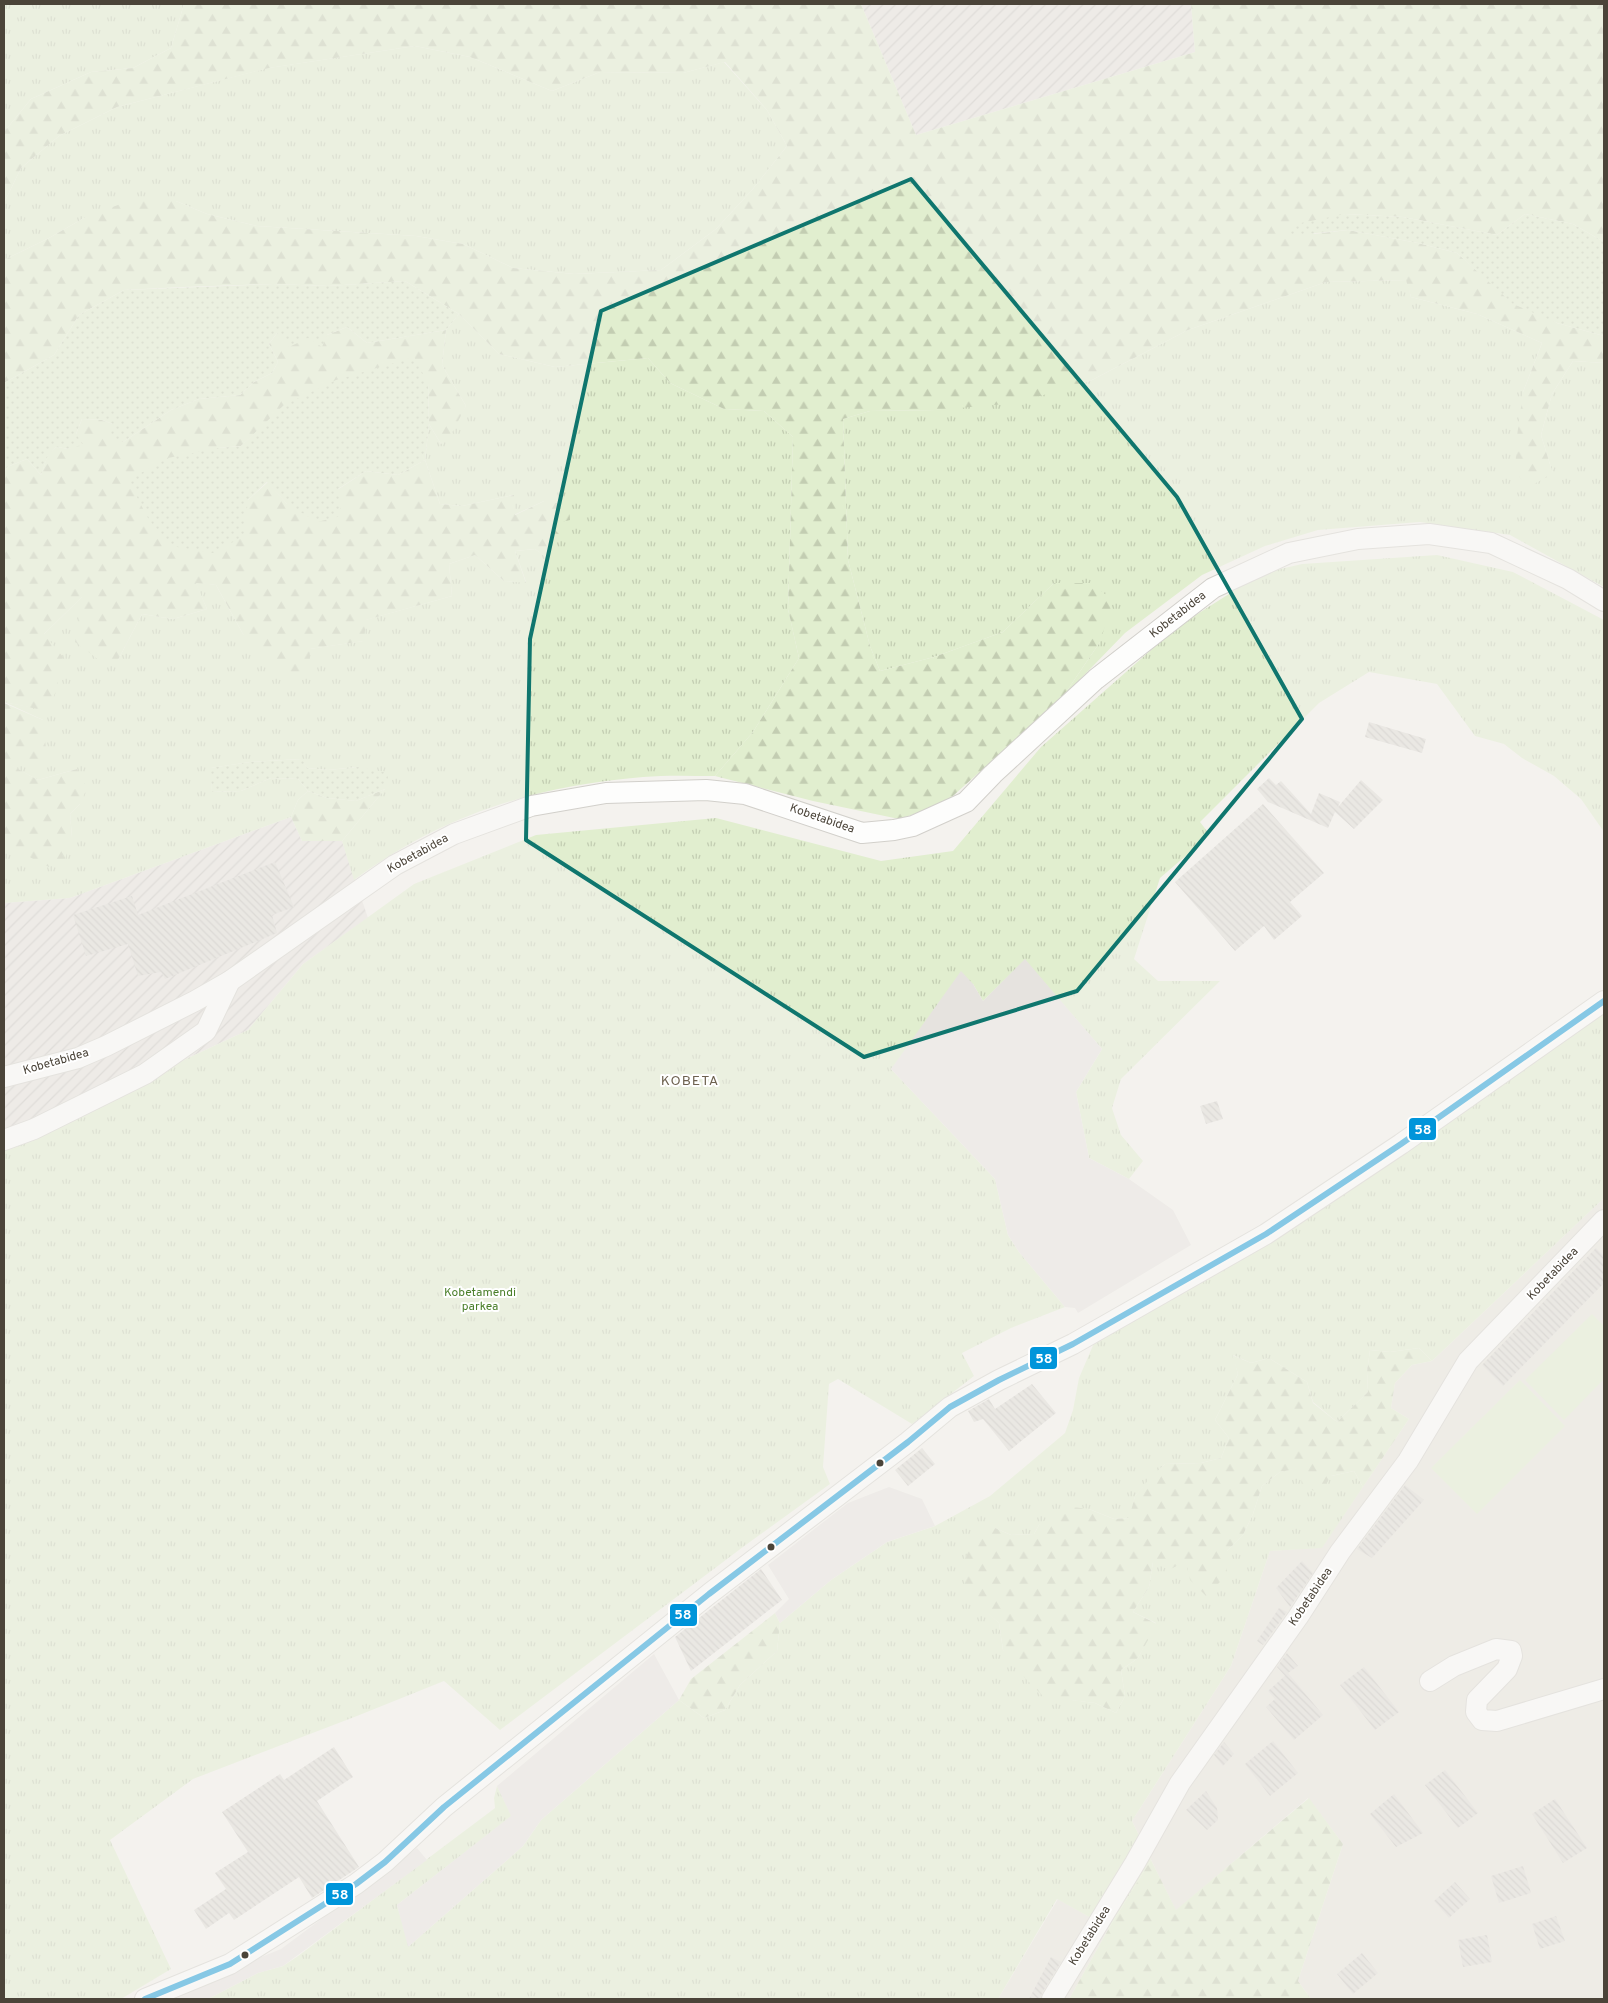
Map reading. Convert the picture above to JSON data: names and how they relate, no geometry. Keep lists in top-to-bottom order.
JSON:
{
  "streets": {
    "street": ["Kobetabidea"]
  },
  "districts": ["KOBETA"],
  "parks": ["Kobetamendi parkea"],
  "lines": ["transit line 58"]
}
